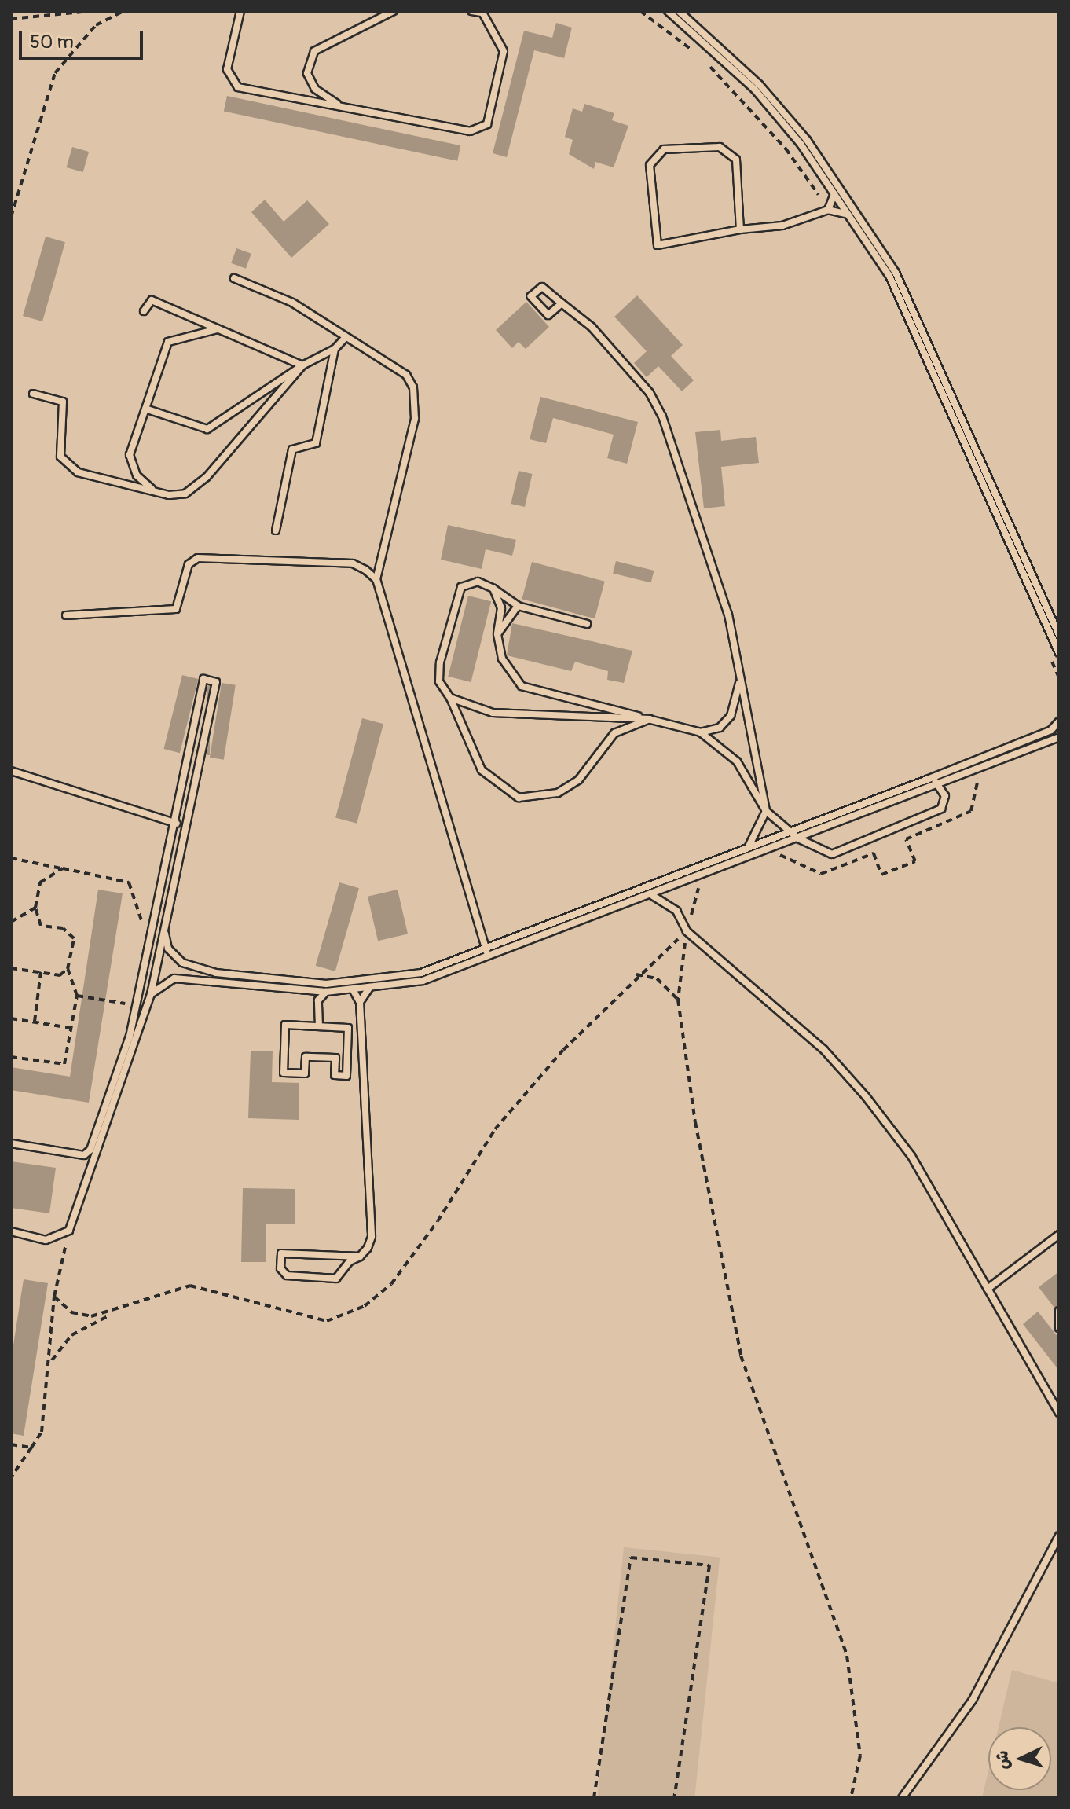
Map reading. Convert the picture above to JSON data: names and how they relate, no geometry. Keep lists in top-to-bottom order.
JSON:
{
  "scale_bar": "50 m",
  "north": "left"
}
